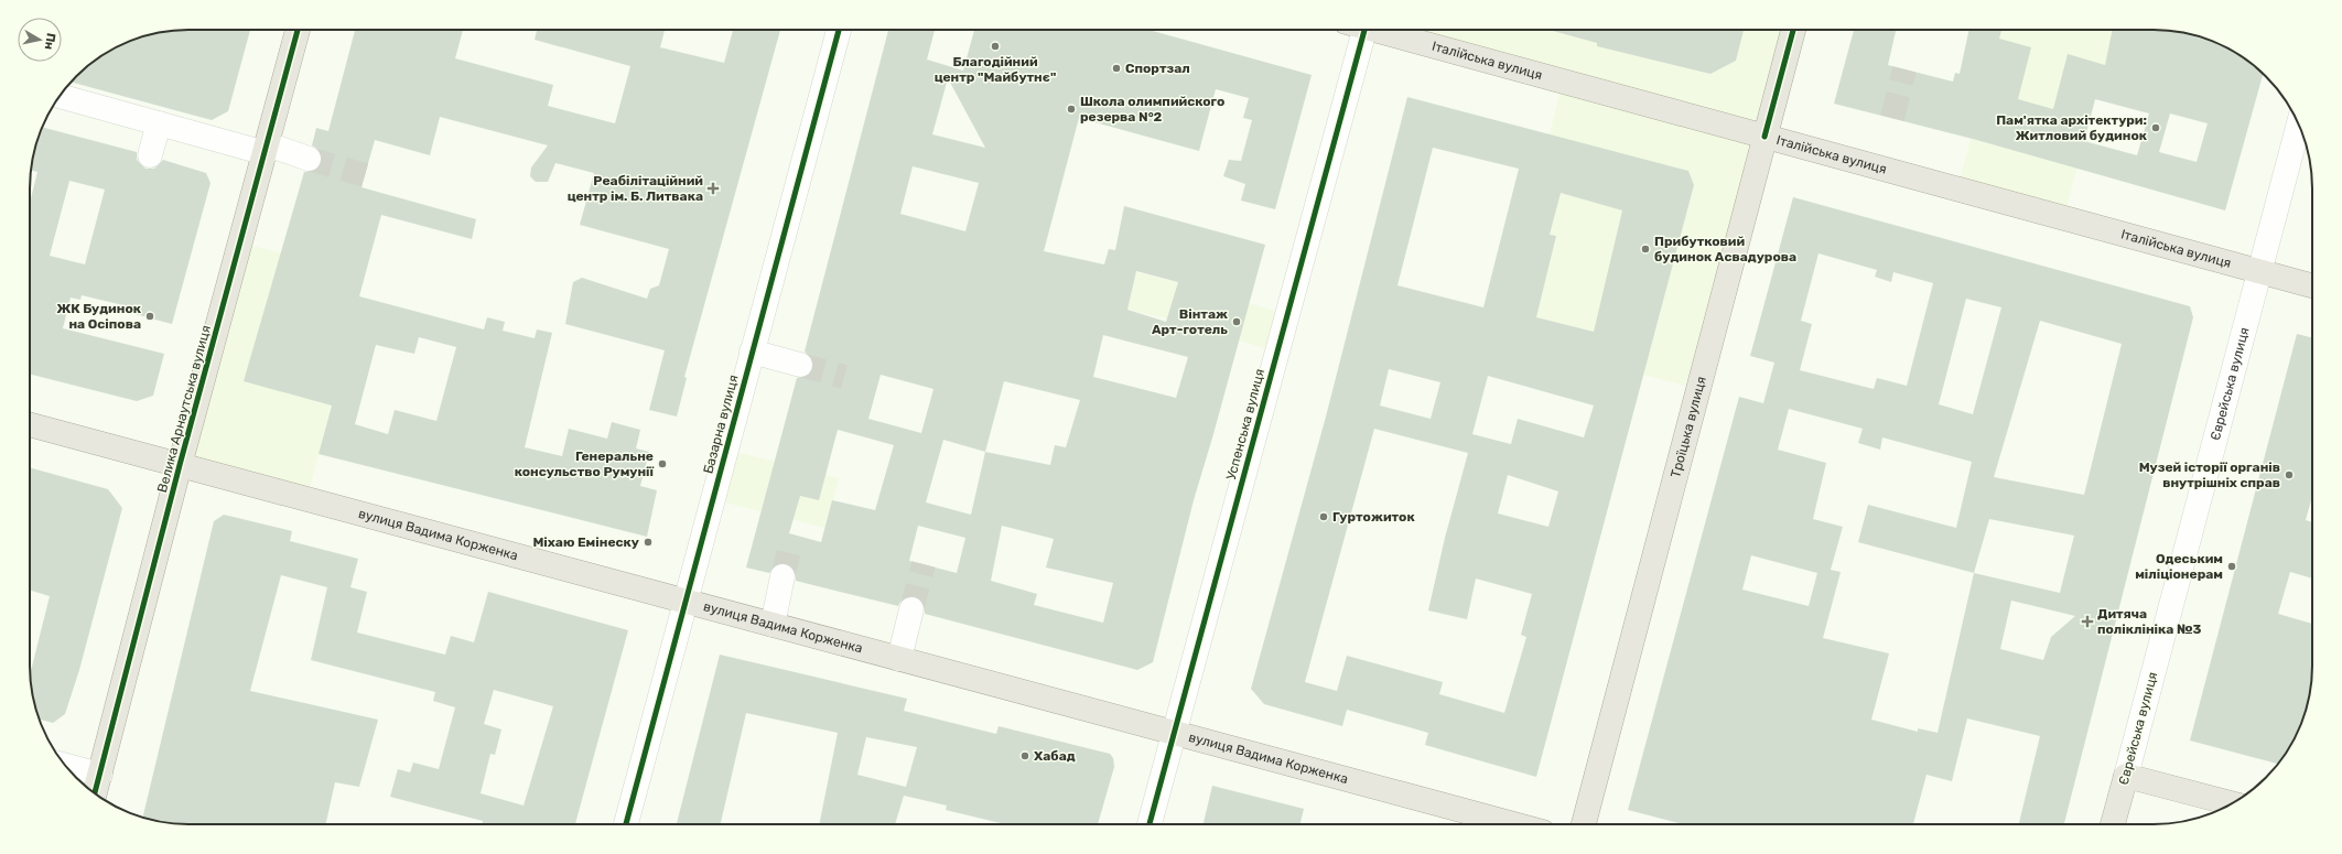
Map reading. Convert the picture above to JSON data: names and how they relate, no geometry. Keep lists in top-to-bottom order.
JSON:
{
  "streets": {
    "main road": [
      "Італійська вулиця",
      "Єврейська вулиця",
      "Велика Арнаутська вулиця",
      "Троїцька вулиця",
      "вулиця Вадима Корженка"
    ],
    "street": ["Базарна вулиця", "Успенська вулиця"]
  },
  "crossings": [
    ["Італійська вулиця", "Єврейська вулиця"],
    ["Італійська вулиця", "Троїцька вулиця"],
    ["Велика Арнаутська вулиця", "вулиця Вадима Корженка"],
    ["Базарна вулиця", "вулиця Вадима Корженка"],
    ["Успенська вулиця", "вулиця Вадима Корженка"]
  ],
  "places": {
    "other": [
      "Благодійний центр \"Майбутнє\"",
      "Спортзал",
      "Школа олимпийского резерва N°2",
      "Пам'ятка архітектури: Житловий будинок",
      "Прибутковий будинок Асвадурова",
      "ЖК Будинок на Осіпова",
      "Вінтаж Арт-готель",
      "Генеральне консульство Румунії",
      "Музей історії органів внутрішніх справ",
      "Гуртожиток",
      "Міхаю Емінеску",
      "Одеським міліціонерам",
      "Хабад"
    ],
    "health": ["Реабілітаційний центр ім. Б. Литвака", "Дитяча поліклініка №3"]
  },
  "north": "right"
}
